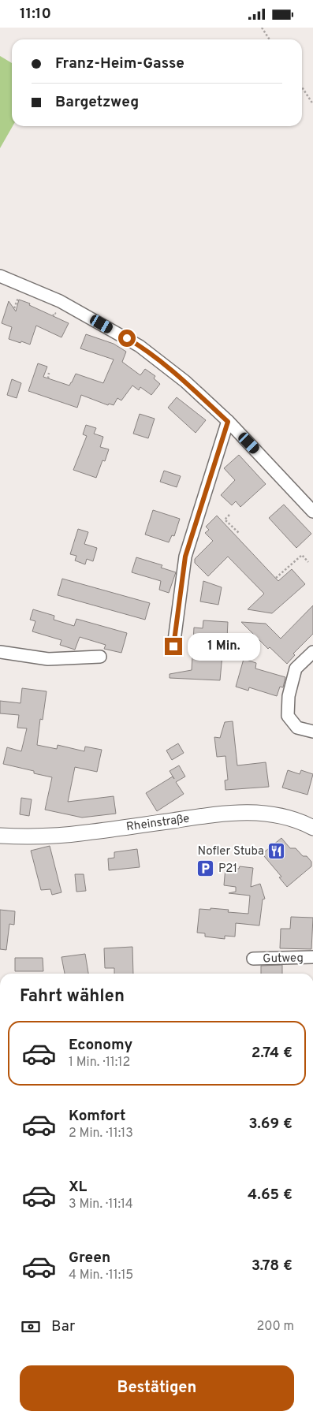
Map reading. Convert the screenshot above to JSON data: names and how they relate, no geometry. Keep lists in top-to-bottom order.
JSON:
{
  "streets": {
    "main road": ["Rheinstraße"],
    "street": ["Gutweg"]
  },
  "places": {
    "restaurant": ["Nofler Stuba"],
    "parking": ["P21"]
  },
  "page": {
    "status": "11:10",
    "banner": ["Franz-Heim-Gasse", "Bargetzweg"],
    "bubble": "1 Min.",
    "heading": "Fahrt wählen",
    "list": [
      {
        "name": "Economy",
        "note": "1 Min. · 11:12",
        "value": "2.74 €"
      },
      {
        "name": "Komfort",
        "note": "2 Min. · 11:13",
        "value": "3.69 €"
      },
      {
        "name": "XL",
        "note": "3 Min. · 11:14",
        "value": "4.65 €"
      },
      {
        "name": "Green",
        "note": "4 Min. · 11:15",
        "value": "3.78 €"
      }
    ],
    "pay": ["Bar", "200 m"],
    "buttons": "Bestätigen"
  }
}
